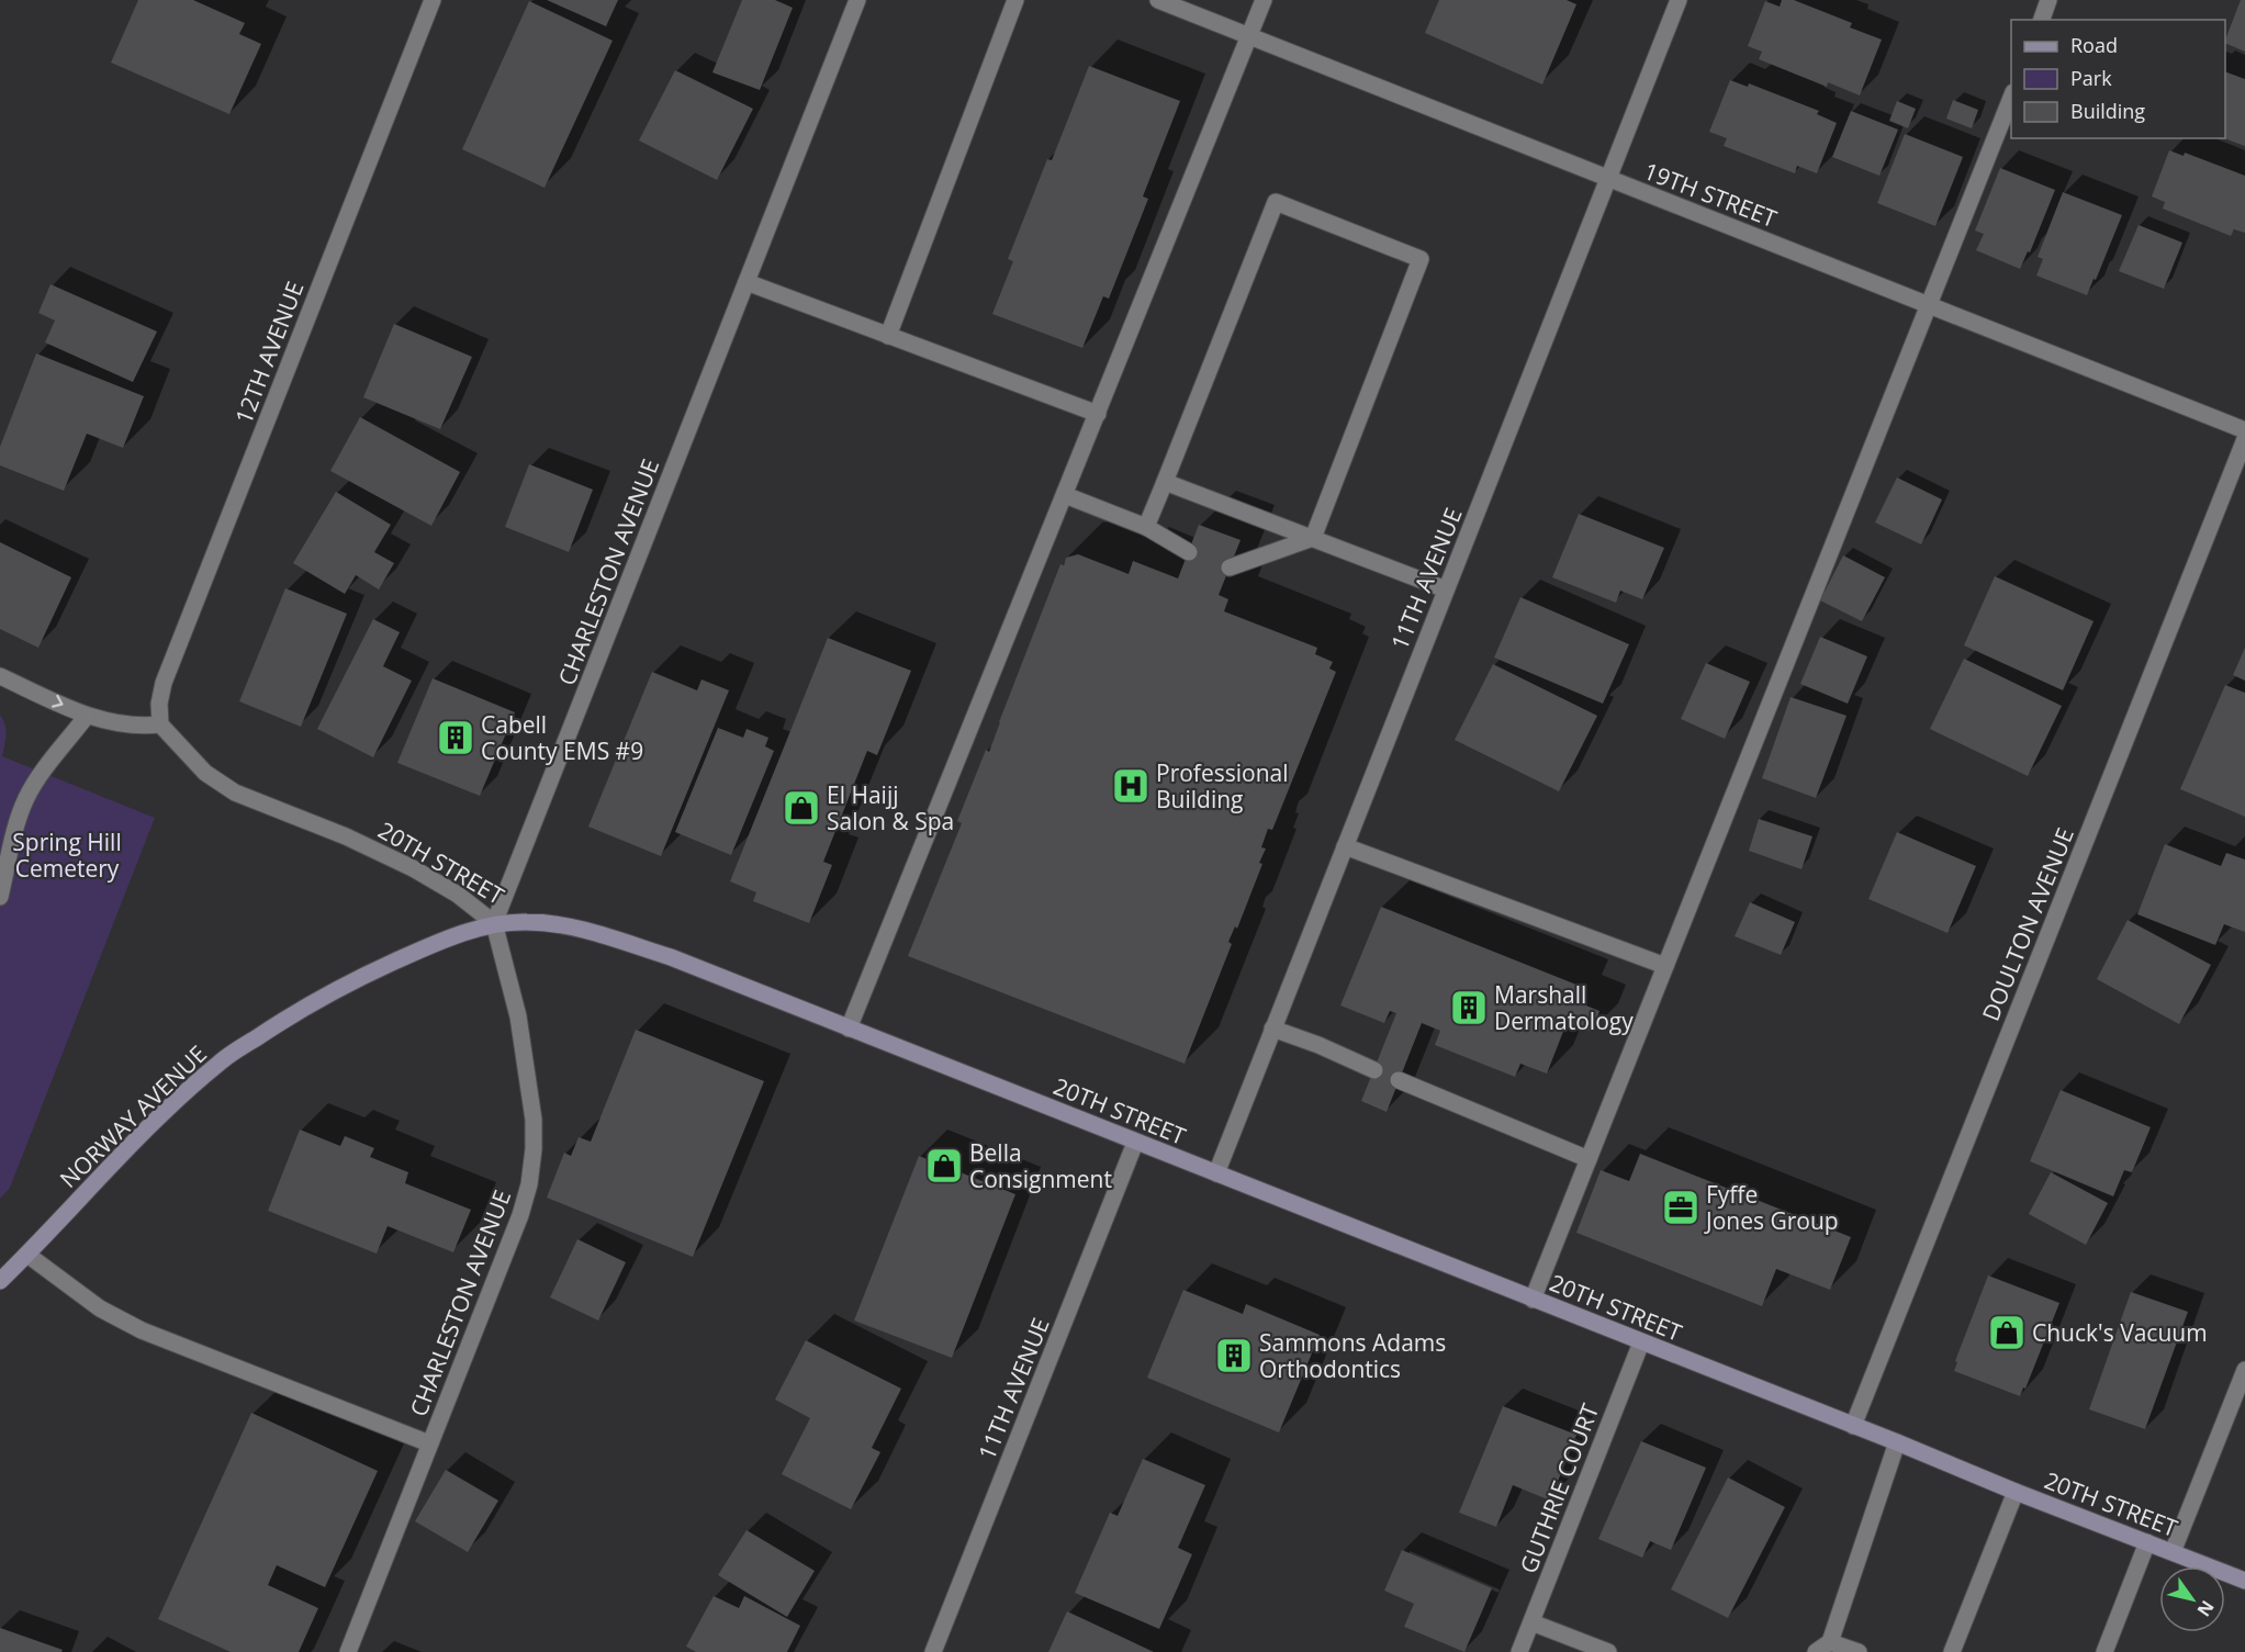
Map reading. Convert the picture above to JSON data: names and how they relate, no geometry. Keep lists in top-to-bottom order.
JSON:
{
  "streets": {
    "main road": ["20TH STREET", "NORWAY AVENUE"],
    "street": [
      "19TH STREET",
      "12TH AVENUE",
      "CHARLESTON AVENUE",
      "11TH AVENUE",
      "DOULTON AVENUE",
      "GUTHRIE COURT"
    ]
  },
  "crossings": [
    ["19TH STREET", "11TH AVENUE"],
    ["12TH AVENUE", "20TH STREET"],
    ["CHARLESTON AVENUE", "20TH STREET"],
    ["CHARLESTON AVENUE", "NORWAY AVENUE"],
    ["11TH AVENUE", "20TH STREET"],
    ["20TH STREET", "DOULTON AVENUE"],
    ["20TH STREET", "NORWAY AVENUE"],
    ["20TH STREET", "GUTHRIE COURT"]
  ],
  "parks": ["Spring Hill Cemetery"],
  "places": {
    "building": ["Cabell County EMS #9", "Marshall Dermatology", "Sammons Adams Orthodontics"],
    "hospital": ["Professional Building"],
    "shop": ["El Haijj Salon & Spa", "Bella Consignment", "Chuck's Vacuum"],
    "office": ["Fyffe Jones Group"]
  },
  "legend": ["Road", "Park", "Building"],
  "north": "bottom right"
}
